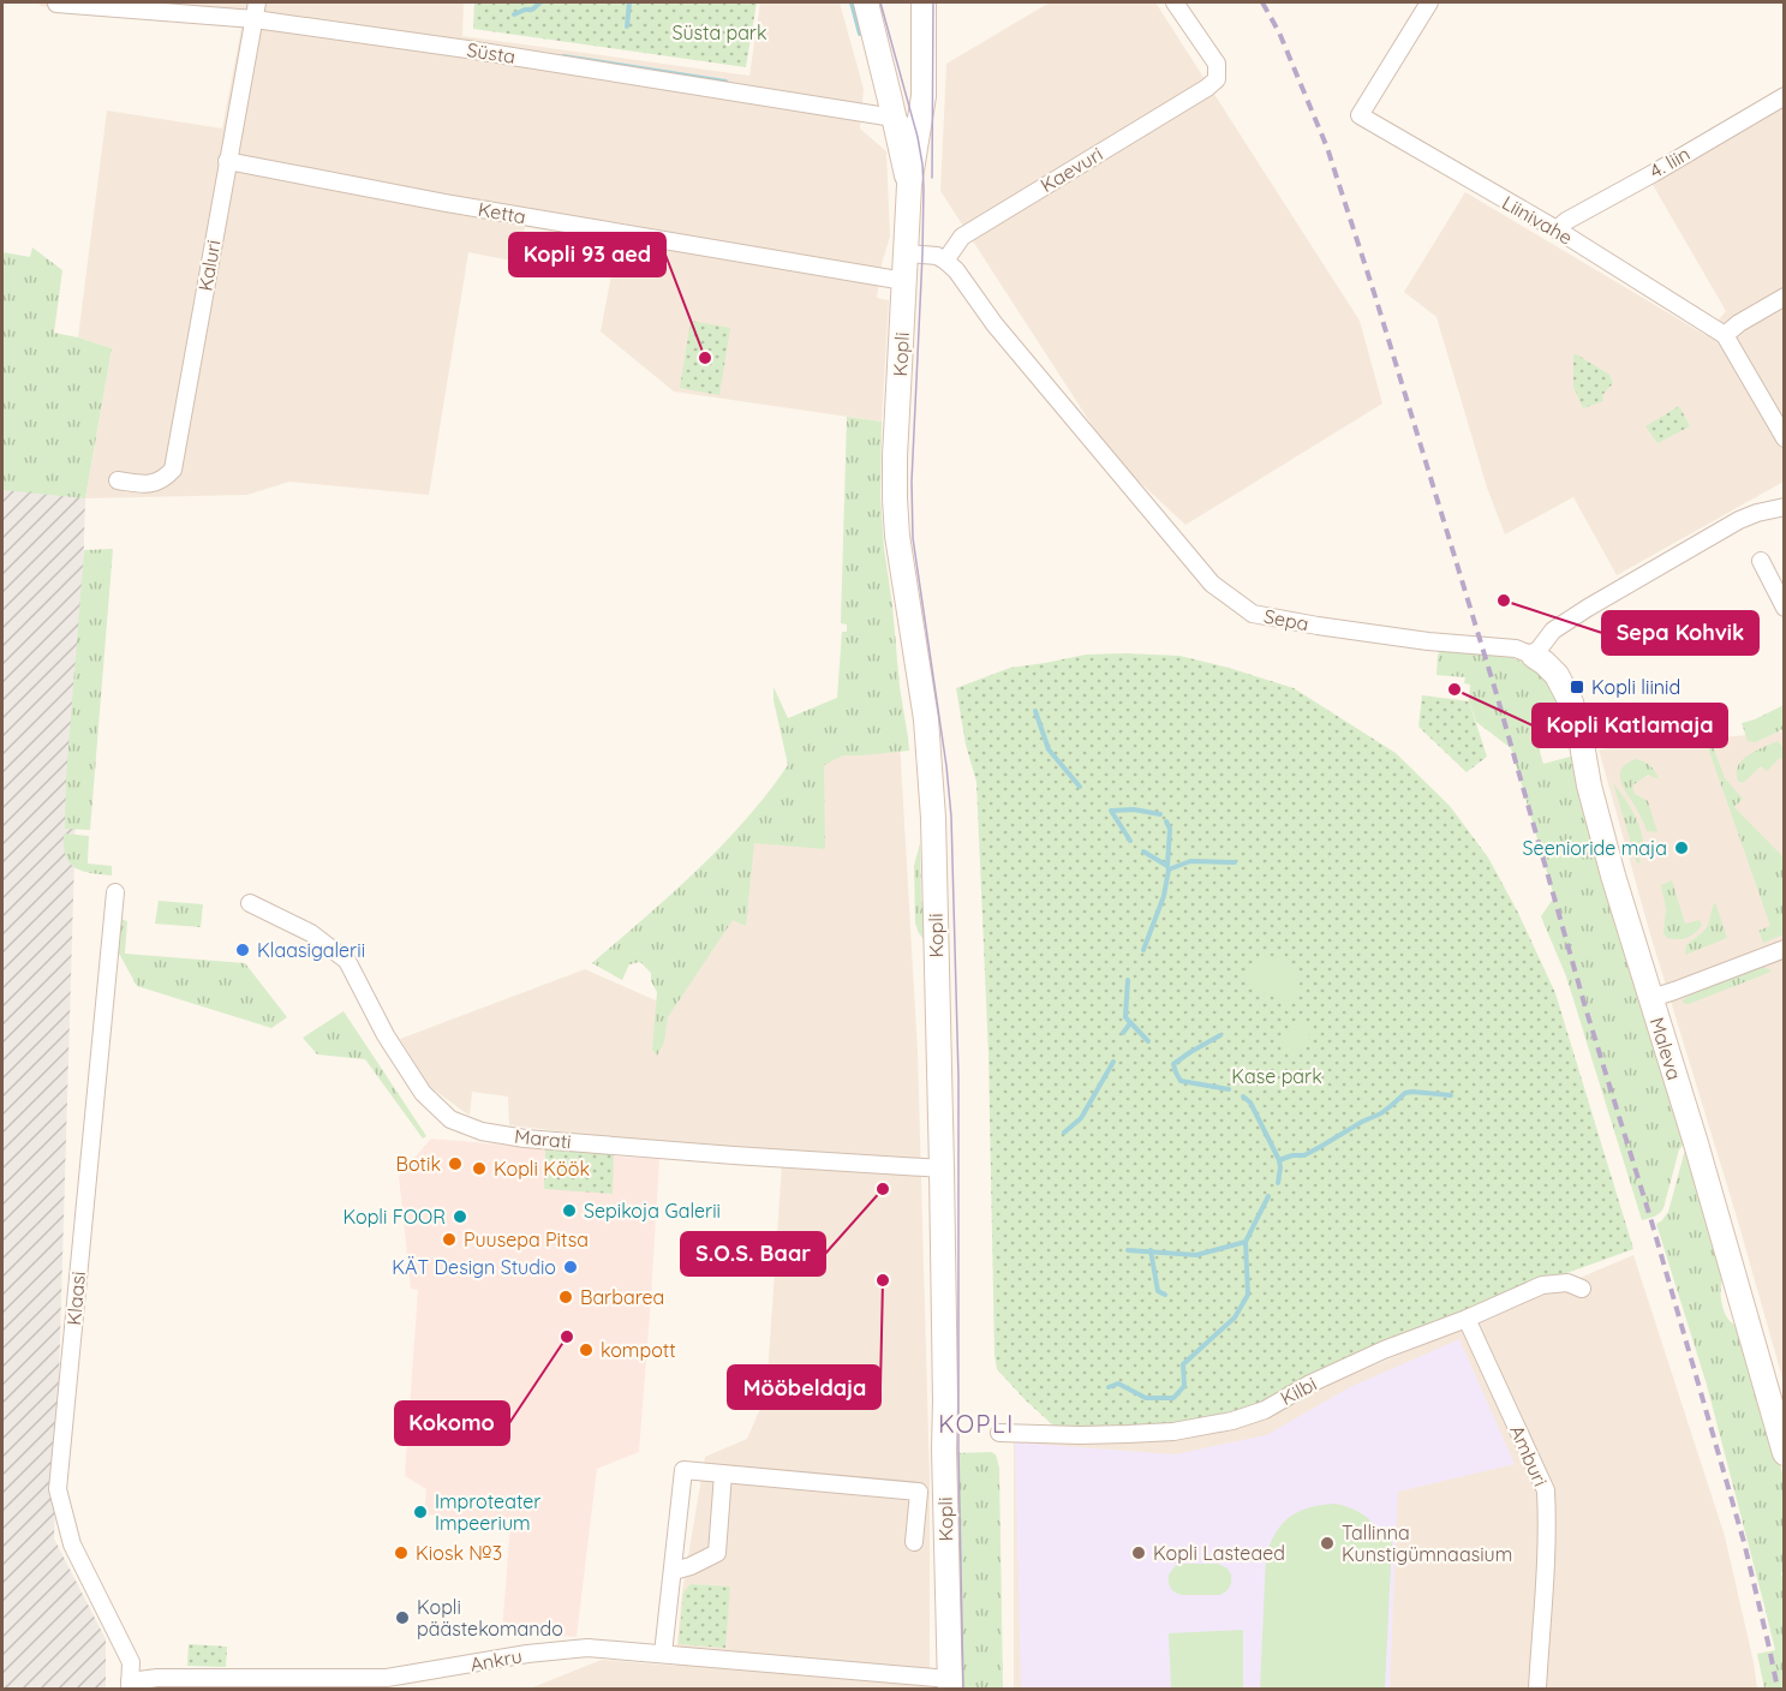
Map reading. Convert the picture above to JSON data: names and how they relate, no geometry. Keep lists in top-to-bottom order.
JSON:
{
  "streets": {
    "street": [
      "Süsta",
      "4. liin",
      "Kaevuri",
      "Ketta",
      "Liinivahe",
      "Kaluri",
      "Kopli",
      "Sepa",
      "Maleva",
      "Marati",
      "Klaasi",
      "Kilbi",
      "Amburi",
      "Ankru"
    ]
  },
  "crossings": [
    ["Süsta", "Kaluri"],
    ["Süsta", "Kopli"],
    ["4. liin", "Liinivahe"],
    ["Kaevuri", "Sepa"],
    ["Ketta", "Kaluri"],
    ["Ketta", "Kopli"],
    ["Kopli", "Marati"],
    ["Kopli", "Ankru"],
    ["Sepa", "Maleva"],
    ["Klaasi", "Ankru"],
    ["Kilbi", "Amburi"]
  ],
  "districts": ["KOPLI"],
  "parks": ["Süsta park", "Kase park"],
  "places": {
    "other": [
      "Kopli 93 aed",
      "Sepa Kohvik",
      "Kopli Katlamaja",
      "Seenioride maja",
      "Klaasigalerii",
      "Botik",
      "Kopli Köök",
      "S.O.S. Baar",
      "Sepikoja Galerii",
      "Kopli FOOR",
      "Puusepa Pitsa",
      "KÄT Design Studio",
      "Mööbeldaja",
      "Barbarea",
      "Kokomo",
      "kompott",
      "Improteater Impeerium",
      "Tallinna Kunstigümnaasium",
      "Kiosk №3",
      "Kopli Lasteaed",
      "Kopli päästekomando"
    ],
    "transit": ["Kopli liinid"]
  }
}
